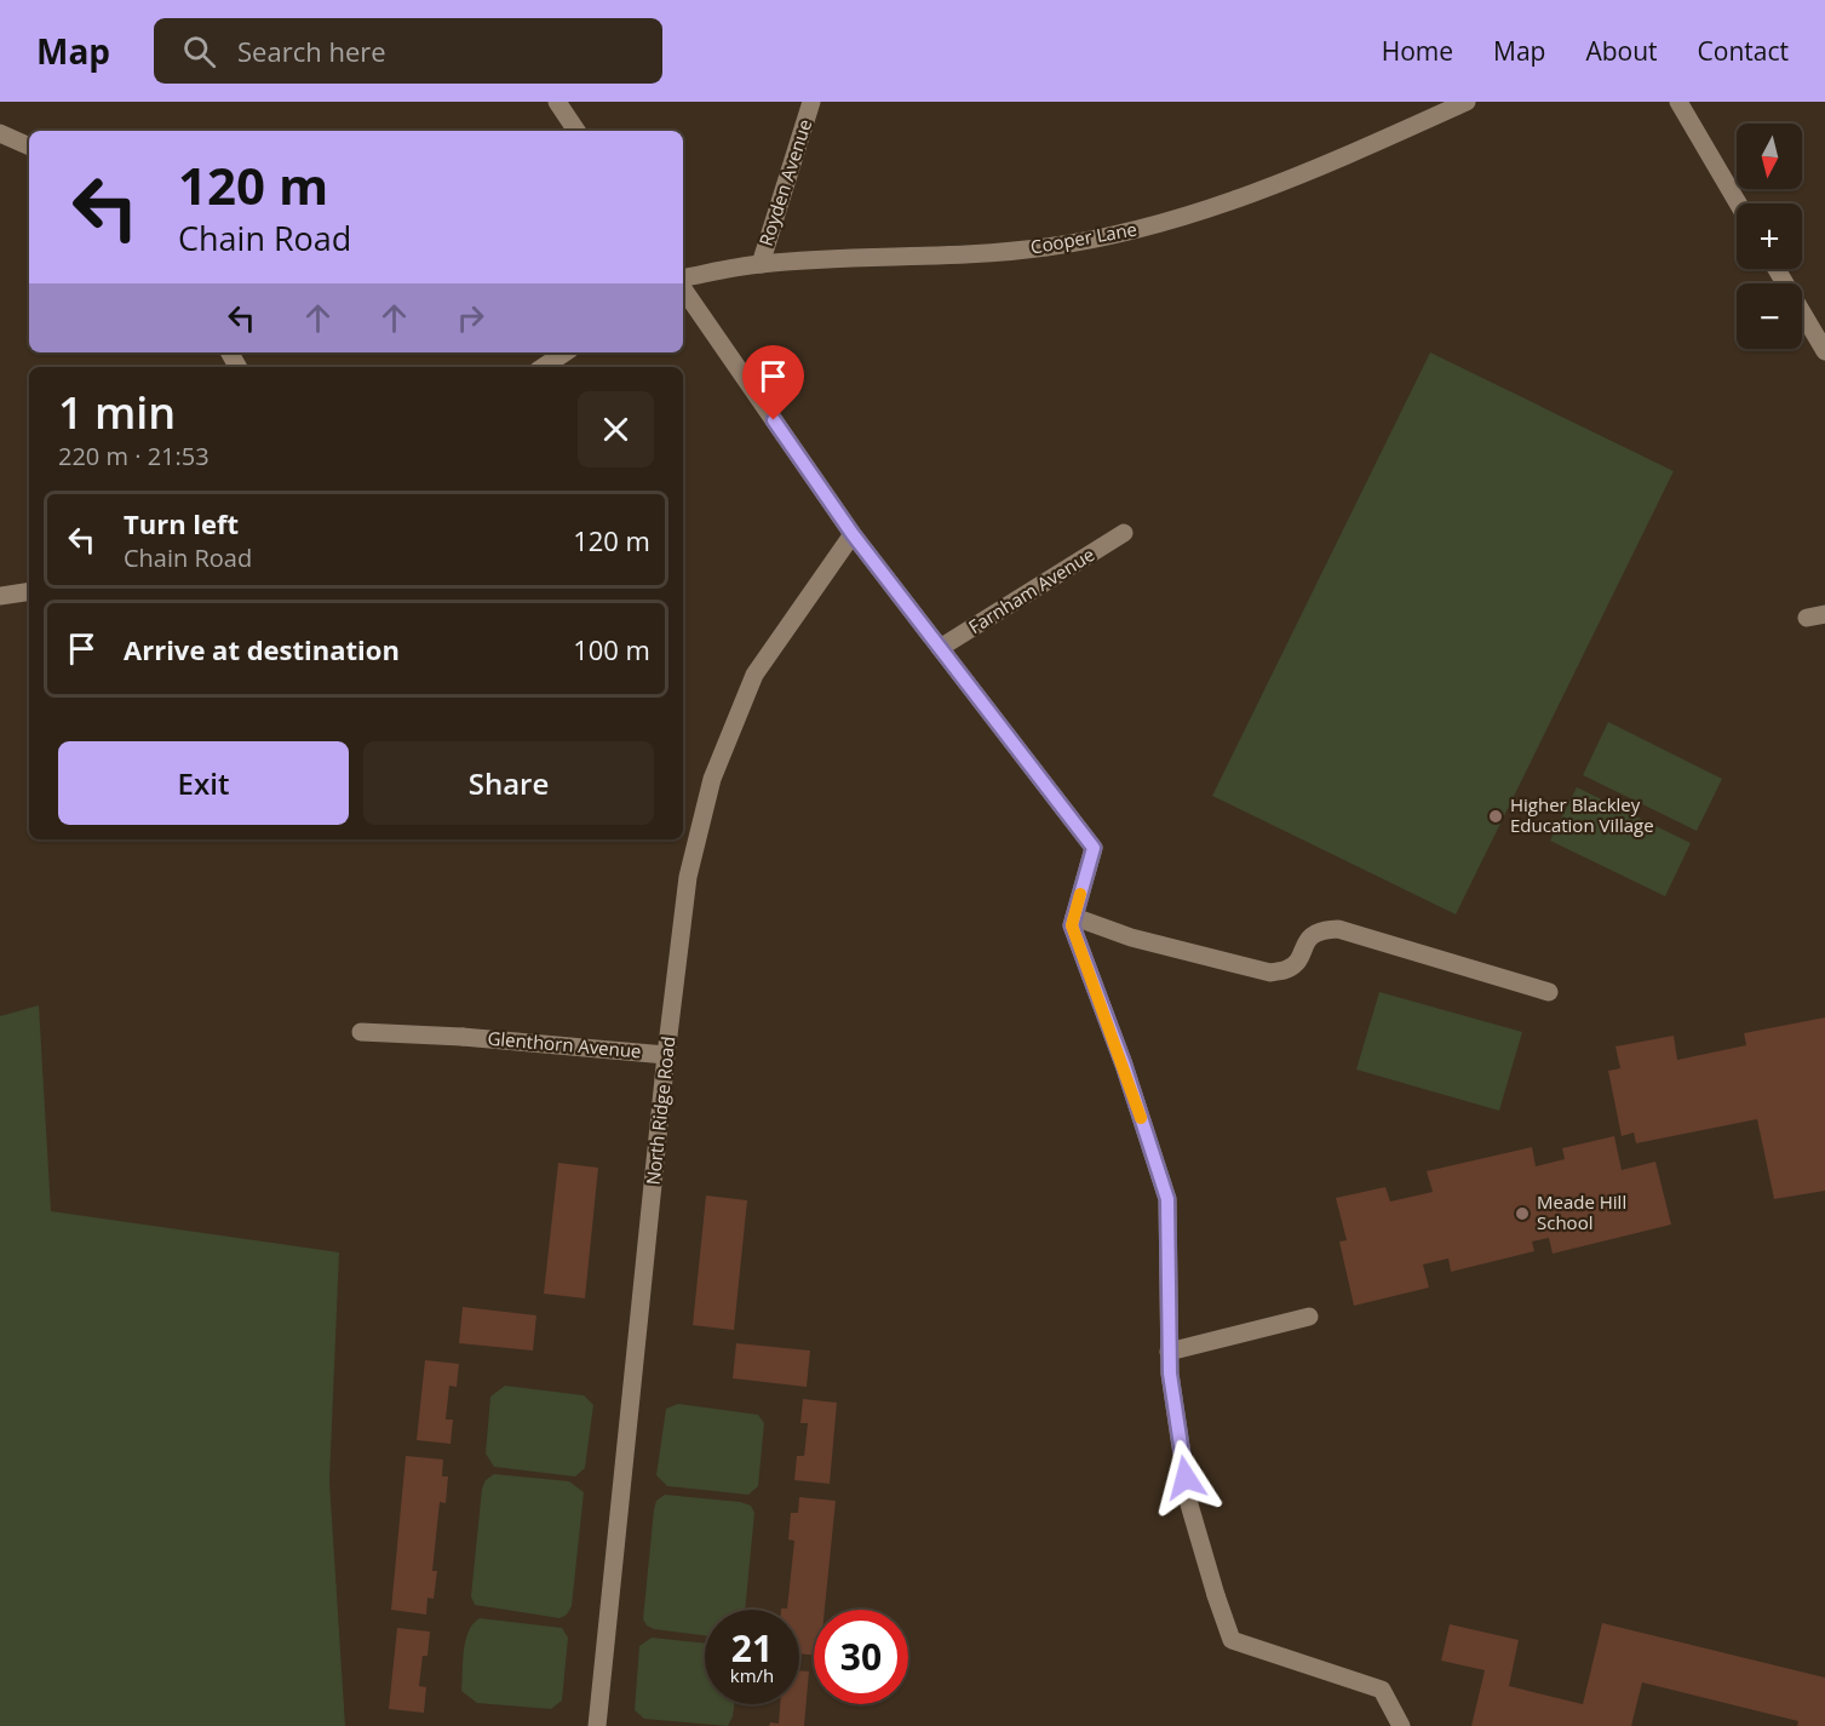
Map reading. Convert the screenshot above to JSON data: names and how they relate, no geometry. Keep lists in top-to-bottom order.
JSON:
{
  "streets": {
    "street": [
      "Royden Avenue",
      "Cooper Lane",
      "Farnham Avenue",
      "Glenthorn Avenue",
      "North Ridge Road"
    ]
  },
  "crossings": [
    ["Royden Avenue", "Cooper Lane"],
    ["Glenthorn Avenue", "North Ridge Road"]
  ],
  "places": ["Higher Blackley Education Village", "Meade Hill School"],
  "north": "bottom",
  "page": {
    "header": "Map",
    "search": "Search here",
    "nav": [
      "Home",
      "Map",
      "About",
      "Contact"
    ],
    "map_buttons": ["+", "−"],
    "turn": ["120 m", "Chain Road"],
    "heading": ["1 min", "220 m · 21:53"],
    "list": [
      {
        "name": "Turn left",
        "note": "Chain Road",
        "value": "120 m"
      },
      {
        "name": "Arrive at destination",
        "value": "100 m"
      }
    ],
    "buttons": ["Exit", "Share"],
    "speed": "21 km/h",
    "limit": "30"
  }
}
